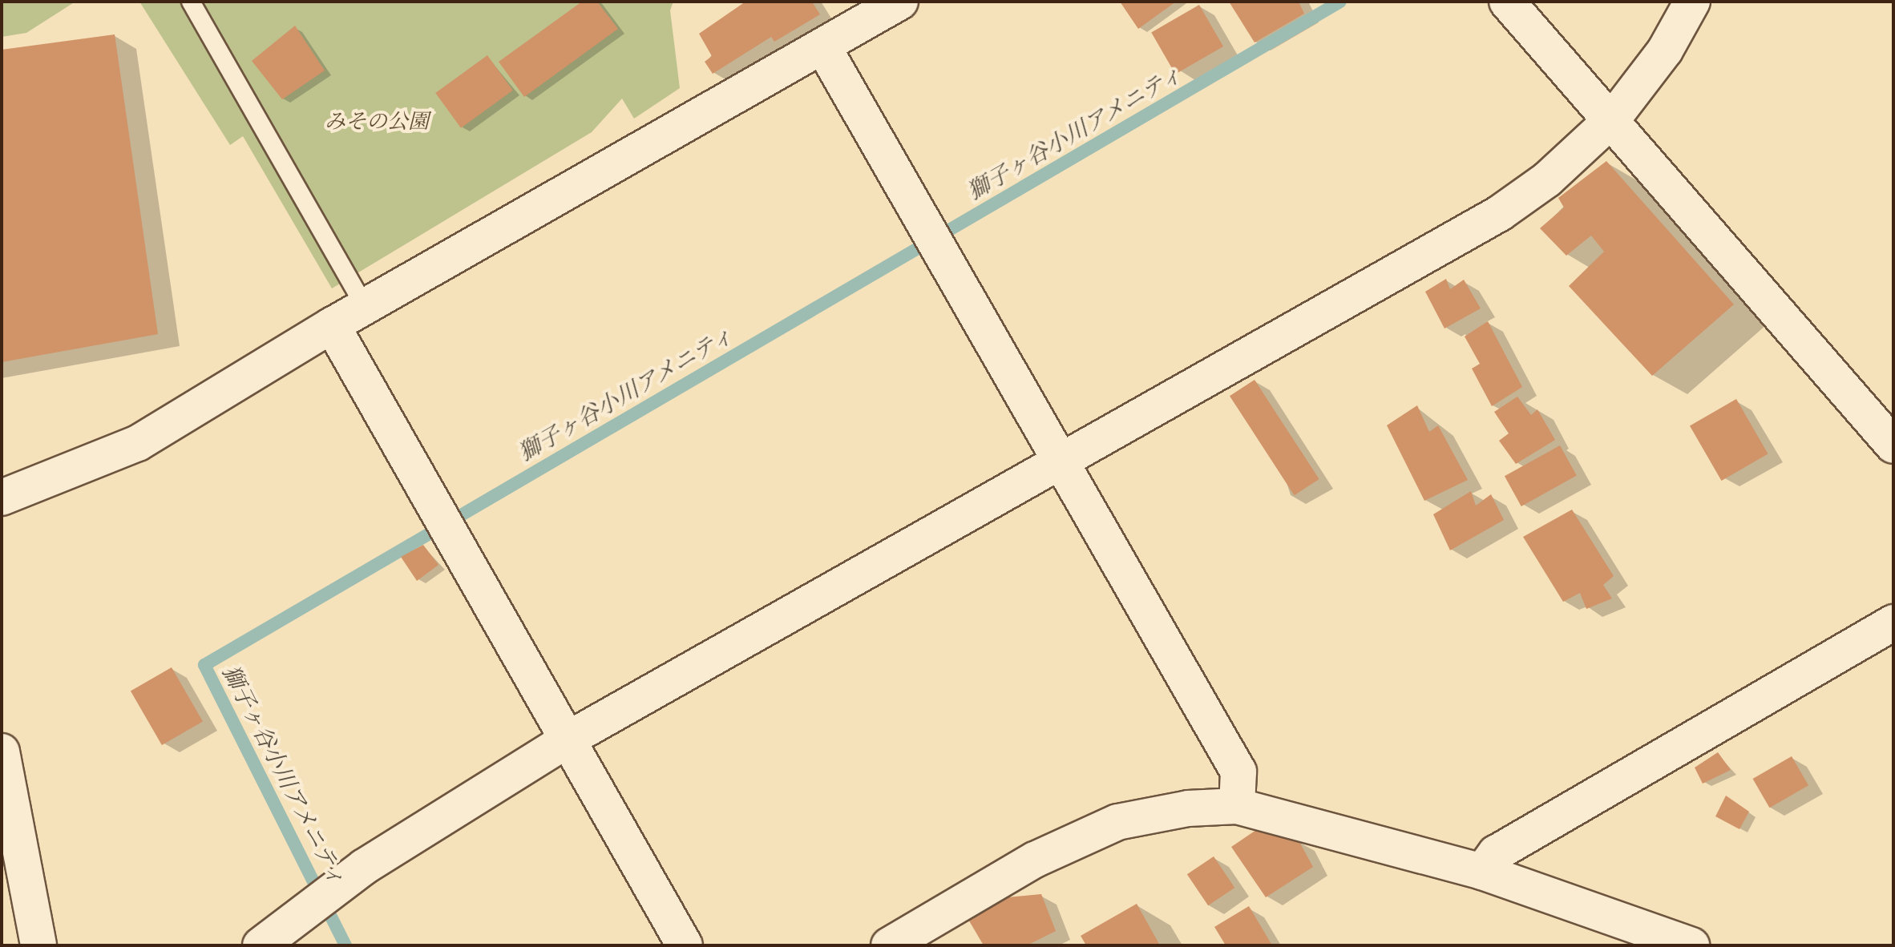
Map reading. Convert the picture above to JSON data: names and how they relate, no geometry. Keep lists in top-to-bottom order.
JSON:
{
  "water": ["獅子ヶ谷小川アメニティ"],
  "parks": ["みその公園"]
}
